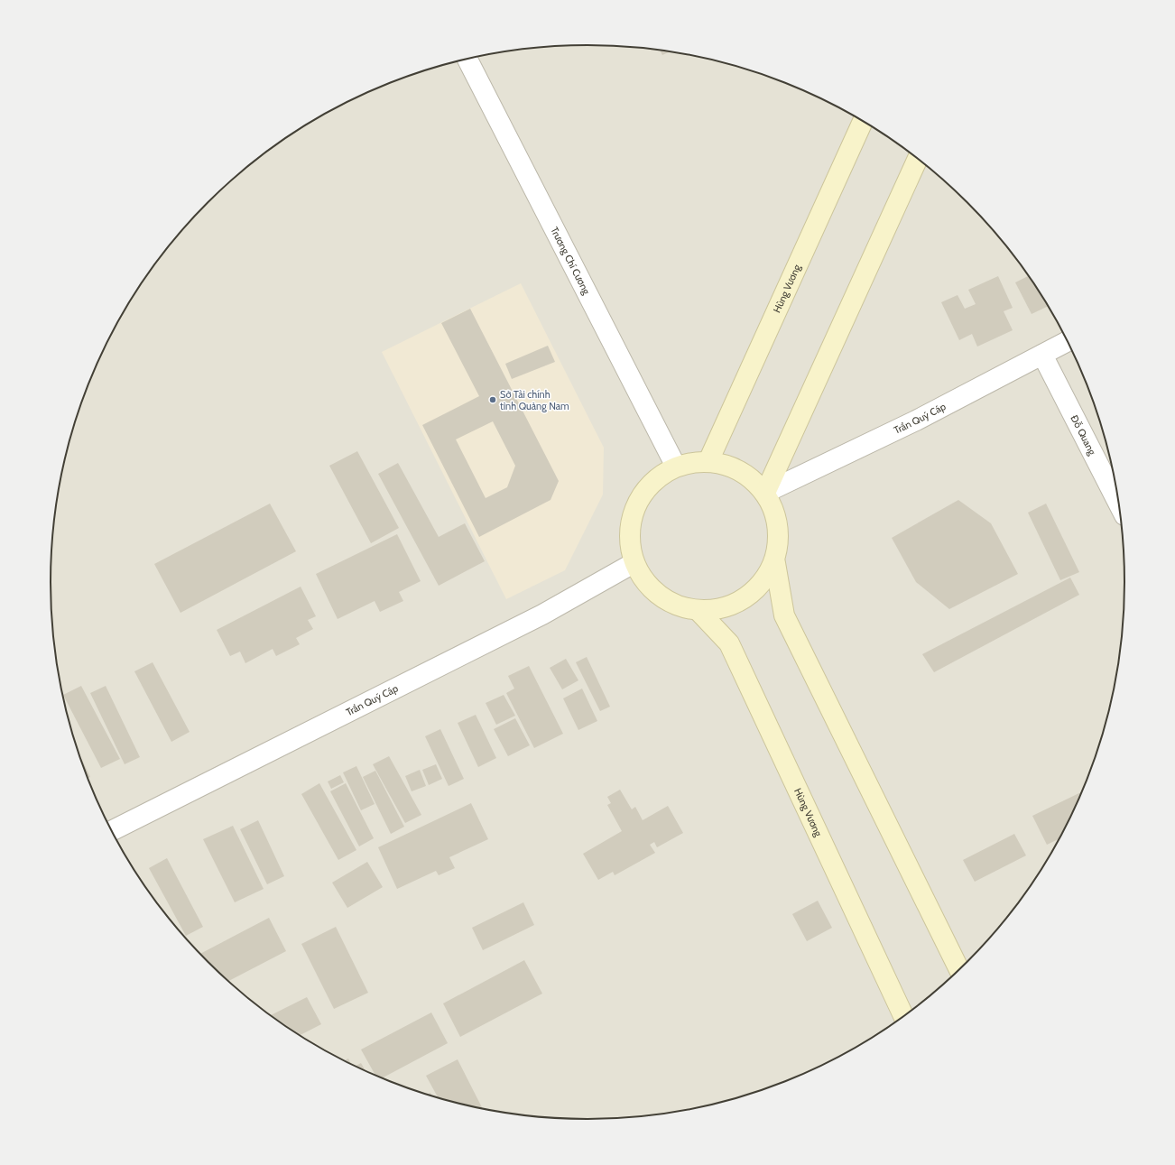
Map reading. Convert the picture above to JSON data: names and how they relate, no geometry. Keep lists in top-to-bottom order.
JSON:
{
  "streets": {
    "main road": ["Hùng Vương"],
    "street": ["Trương Chí Cương", "Trần Quý Cáp", "Đỗ Quang"]
  },
  "crossings": [
    ["Trần Quý Cáp", "Đỗ Quang"]
  ],
  "places": ["Sở Tài chính tỉnh Quảng Nam"]
}
